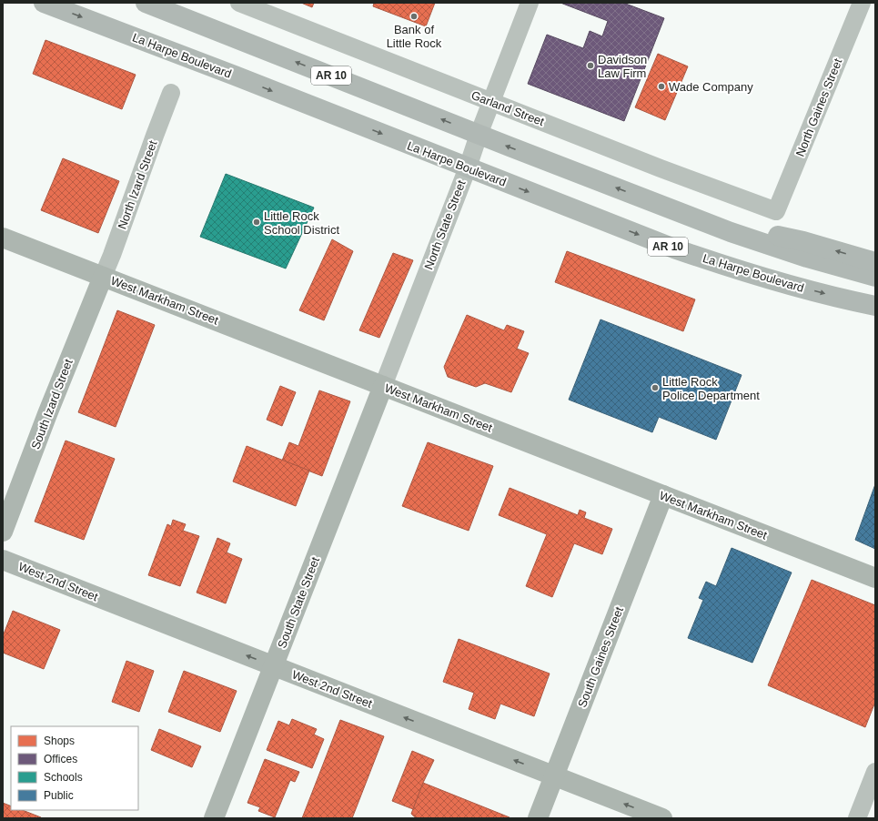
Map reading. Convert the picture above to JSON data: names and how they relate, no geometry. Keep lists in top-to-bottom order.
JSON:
{
  "streets": {
    "main road": ["La Harpe Boulevard", "AR 10"],
    "street": [
      "North Gaines Street",
      "Garland Street",
      "North Izard Street",
      "North State Street",
      "West Markham Street",
      "South Izard Street",
      "West 2nd Street",
      "South State Street",
      "South Gaines Street"
    ]
  },
  "crossings": [
    ["La Harpe Boulevard", "North State Street"],
    ["AR 10", "North State Street"],
    ["North Gaines Street", "Garland Street"],
    ["Garland Street", "North State Street"],
    ["North Izard Street", "West Markham Street"],
    ["North Izard Street", "South Izard Street"],
    ["North State Street", "West Markham Street"],
    ["North State Street", "South State Street"],
    ["West Markham Street", "South Izard Street"],
    ["West Markham Street", "South State Street"],
    ["West Markham Street", "South Gaines Street"],
    ["West 2nd Street", "South State Street"],
    ["West 2nd Street", "South Gaines Street"]
  ],
  "one_way": ["West 2nd Street"],
  "places": [
    "Bank of Little Rock",
    "Davidson Law Firm",
    "Wade Company",
    "Little Rock School District",
    "Little Rock Police Department"
  ],
  "legend": [
    "Shops",
    "Offices",
    "Schools",
    "Public"
  ]
}
